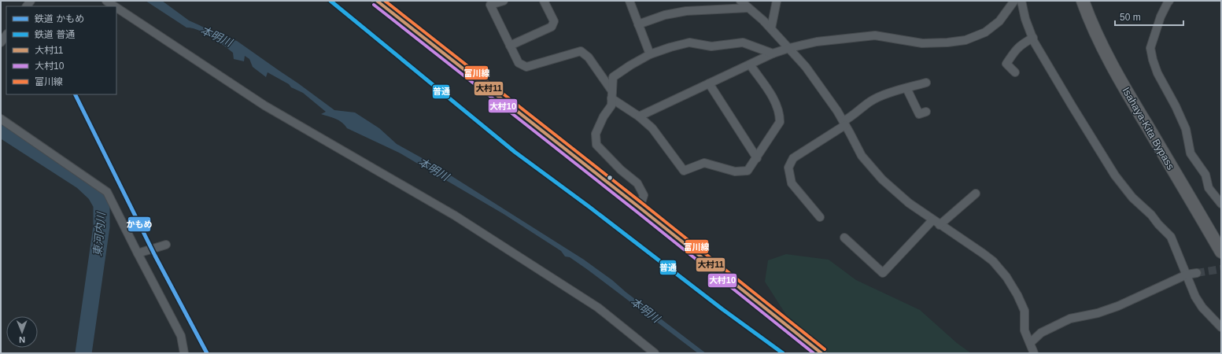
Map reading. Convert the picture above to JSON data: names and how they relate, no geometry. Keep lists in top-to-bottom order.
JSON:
{
  "streets": {
    "highway": ["Isahaya-Kita Bypass"]
  },
  "water": ["本明川", "東河内川"],
  "lines": [
    "rail line 普通",
    "transit line 大村11",
    "transit line 富川線",
    "transit line 大村10",
    "rail line かもめ"
  ],
  "legend": [
    "鉄道 かもめ",
    "鉄道 普通",
    "大村11",
    "大村10",
    "富川線"
  ],
  "scale_bar": "50 m",
  "north": "bottom"
}
